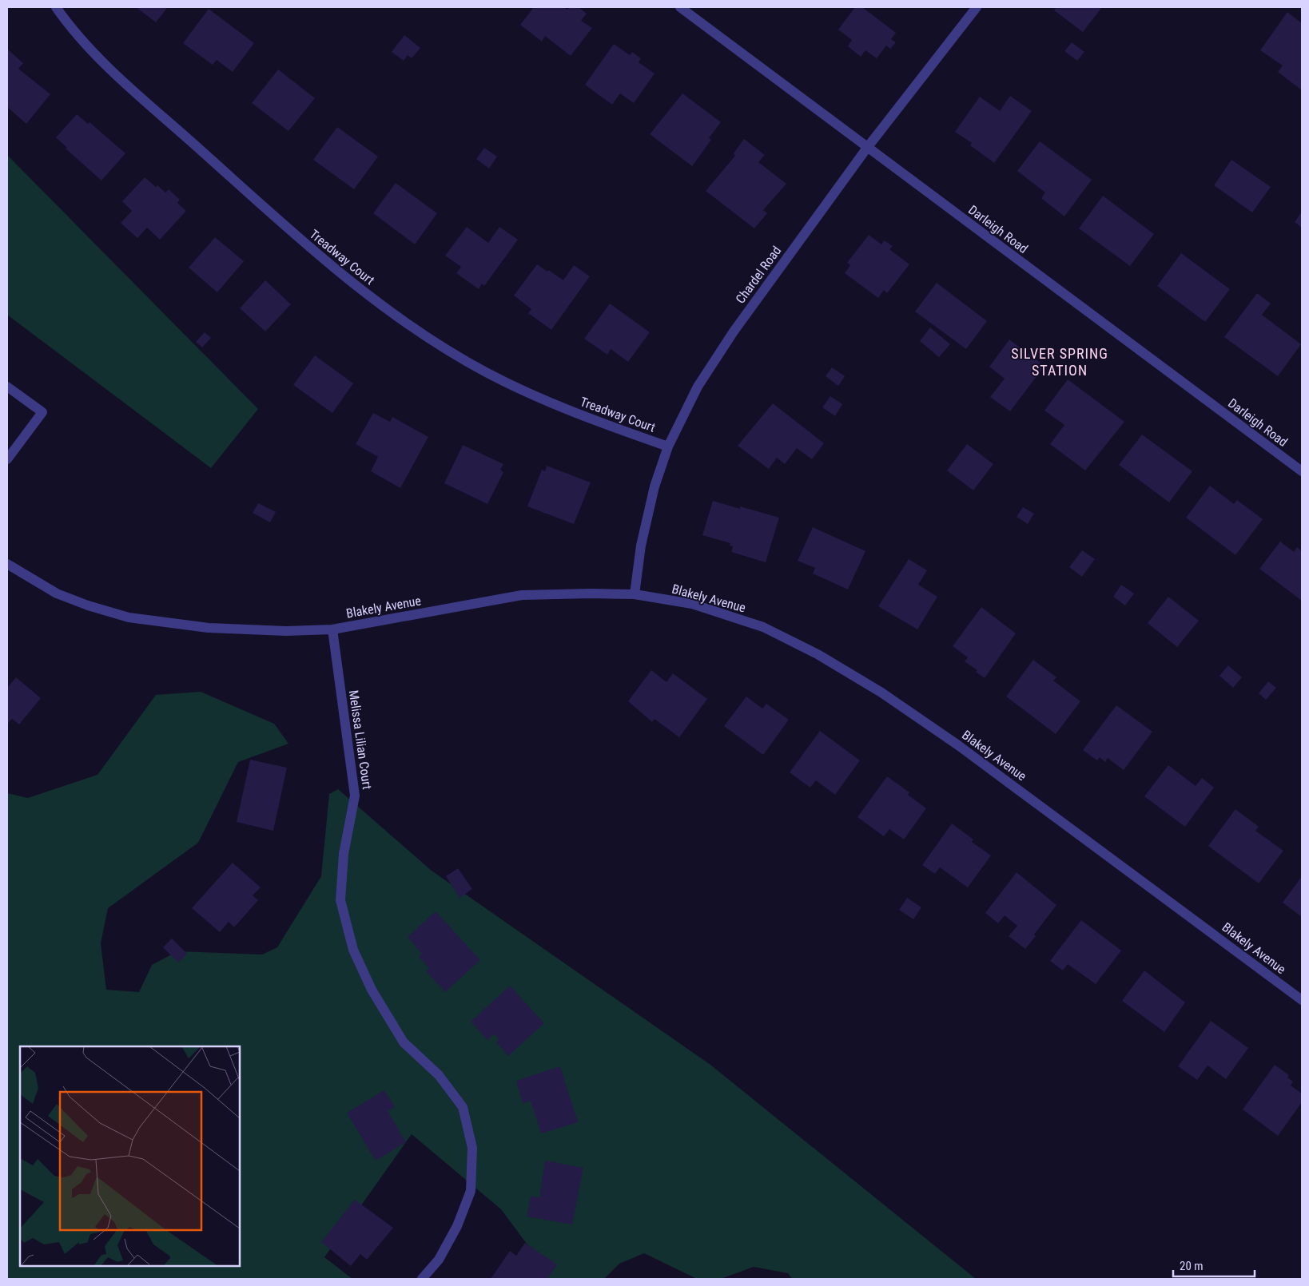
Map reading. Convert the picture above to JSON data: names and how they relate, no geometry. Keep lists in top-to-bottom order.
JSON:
{
  "streets": {
    "street": [
      "Darleigh Road",
      "Treadway Court",
      "Chardel Road",
      "Blakely Avenue",
      "Melissa Lilian Court"
    ]
  },
  "crossings": [
    ["Darleigh Road", "Chardel Road"],
    ["Treadway Court", "Chardel Road"],
    ["Chardel Road", "Blakely Avenue"],
    ["Blakely Avenue", "Melissa Lilian Court"]
  ],
  "districts": ["SILVER SPRING STATION"],
  "scale_bar": "20 m"
}
